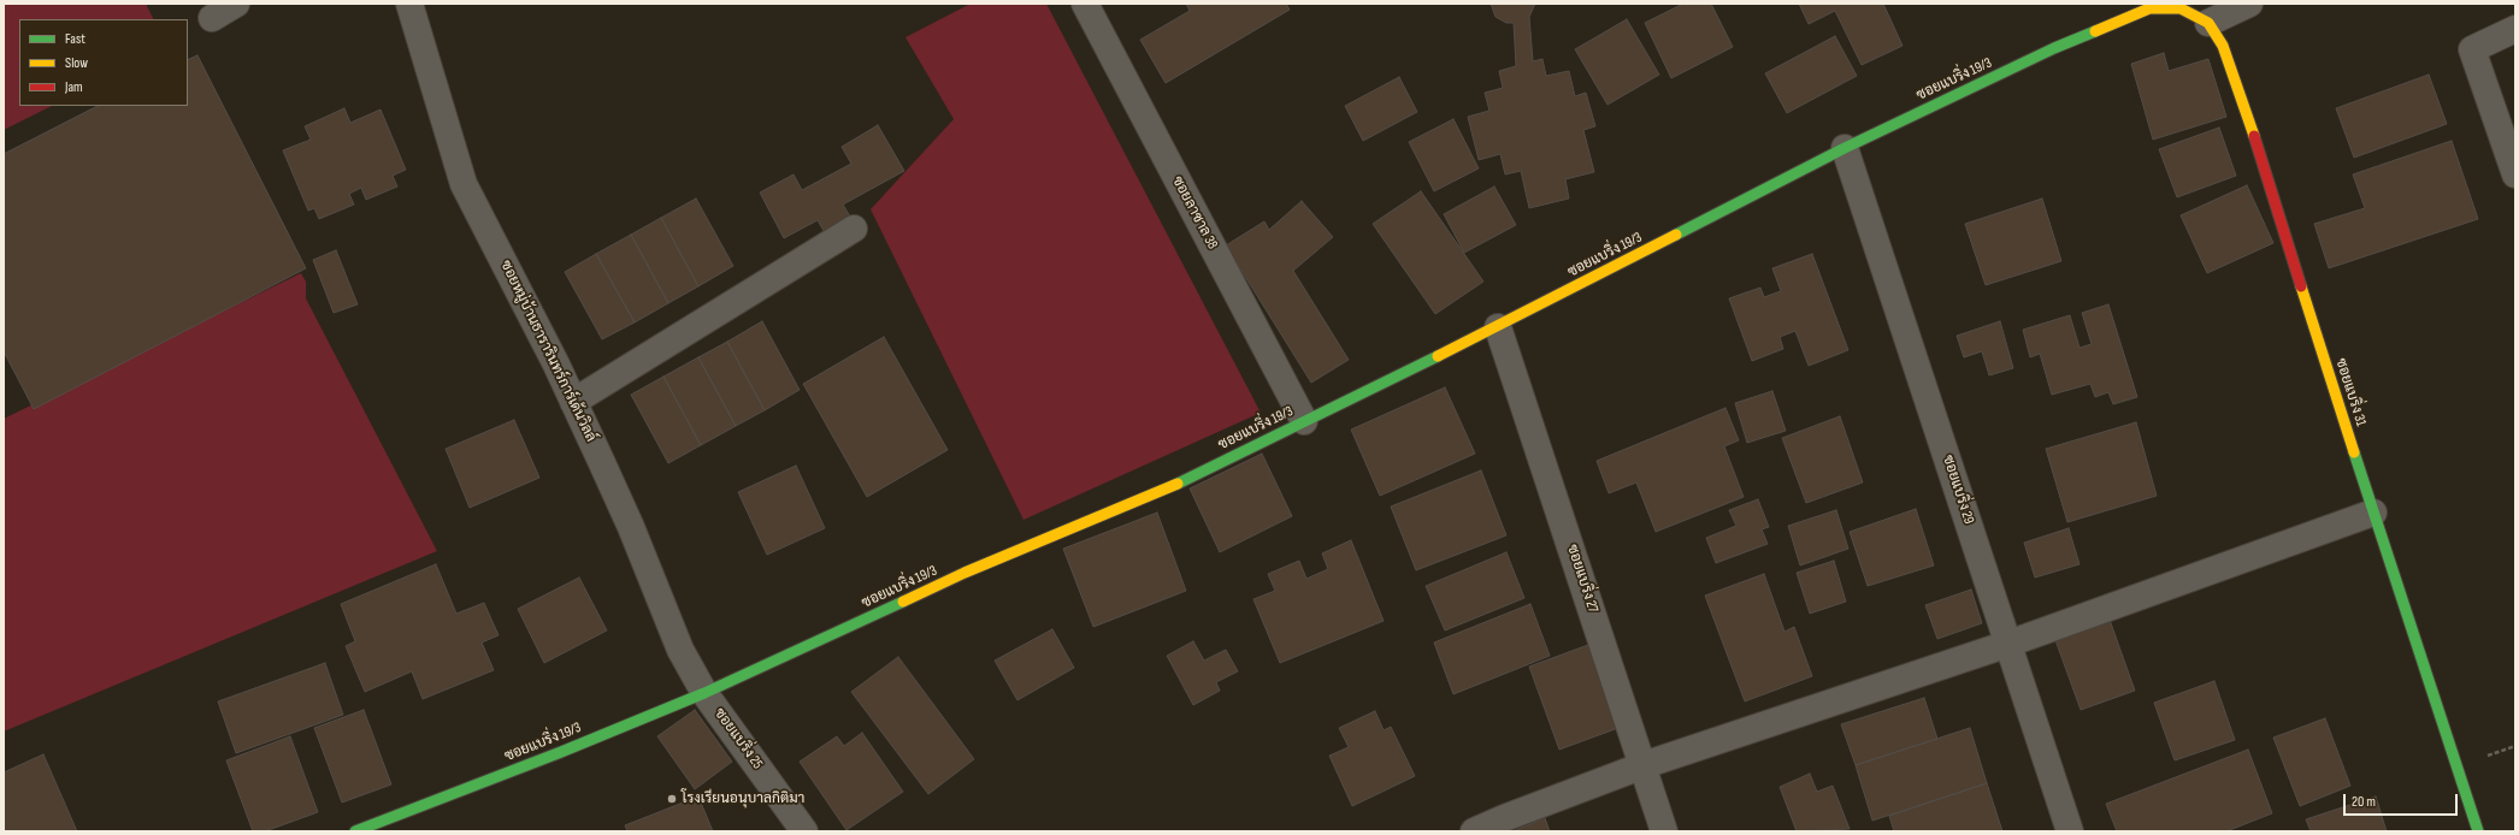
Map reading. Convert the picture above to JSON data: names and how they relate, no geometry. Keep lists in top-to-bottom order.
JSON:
{
  "streets": {
    "street": [
      "ซอยแบริ่ง 19/3",
      "ซอยลาซาล 38",
      "ซอยหมู่บ้านธารารินทร์การ์เด้นวิลล์",
      "ซอยแบริ่ง 31",
      "ซอยแบริ่ง 29",
      "ซอยแบริ่ง 27",
      "ซอยแบริ่ง 25"
    ]
  },
  "crossings": [
    ["ซอยแบริ่ง 19/3", "ซอยลาซาล 38"],
    ["ซอยแบริ่ง 19/3", "ซอยหมู่บ้านธารารินทร์การ์เด้นวิลล์"],
    ["ซอยแบริ่ง 19/3", "ซอยแบริ่ง 31"],
    ["ซอยแบริ่ง 19/3", "ซอยแบริ่ง 29"],
    ["ซอยแบริ่ง 19/3", "ซอยแบริ่ง 27"],
    ["ซอยแบริ่ง 19/3", "ซอยแบริ่ง 25"],
    ["ซอยหมู่บ้านธารารินทร์การ์เด้นวิลล์", "ซอยแบริ่ง 25"]
  ],
  "places": ["โรงเรียนอนุบาลกิติมา"],
  "legend": ["Fast", "Slow", "Jam"],
  "scale_bar": "20 m"
}
